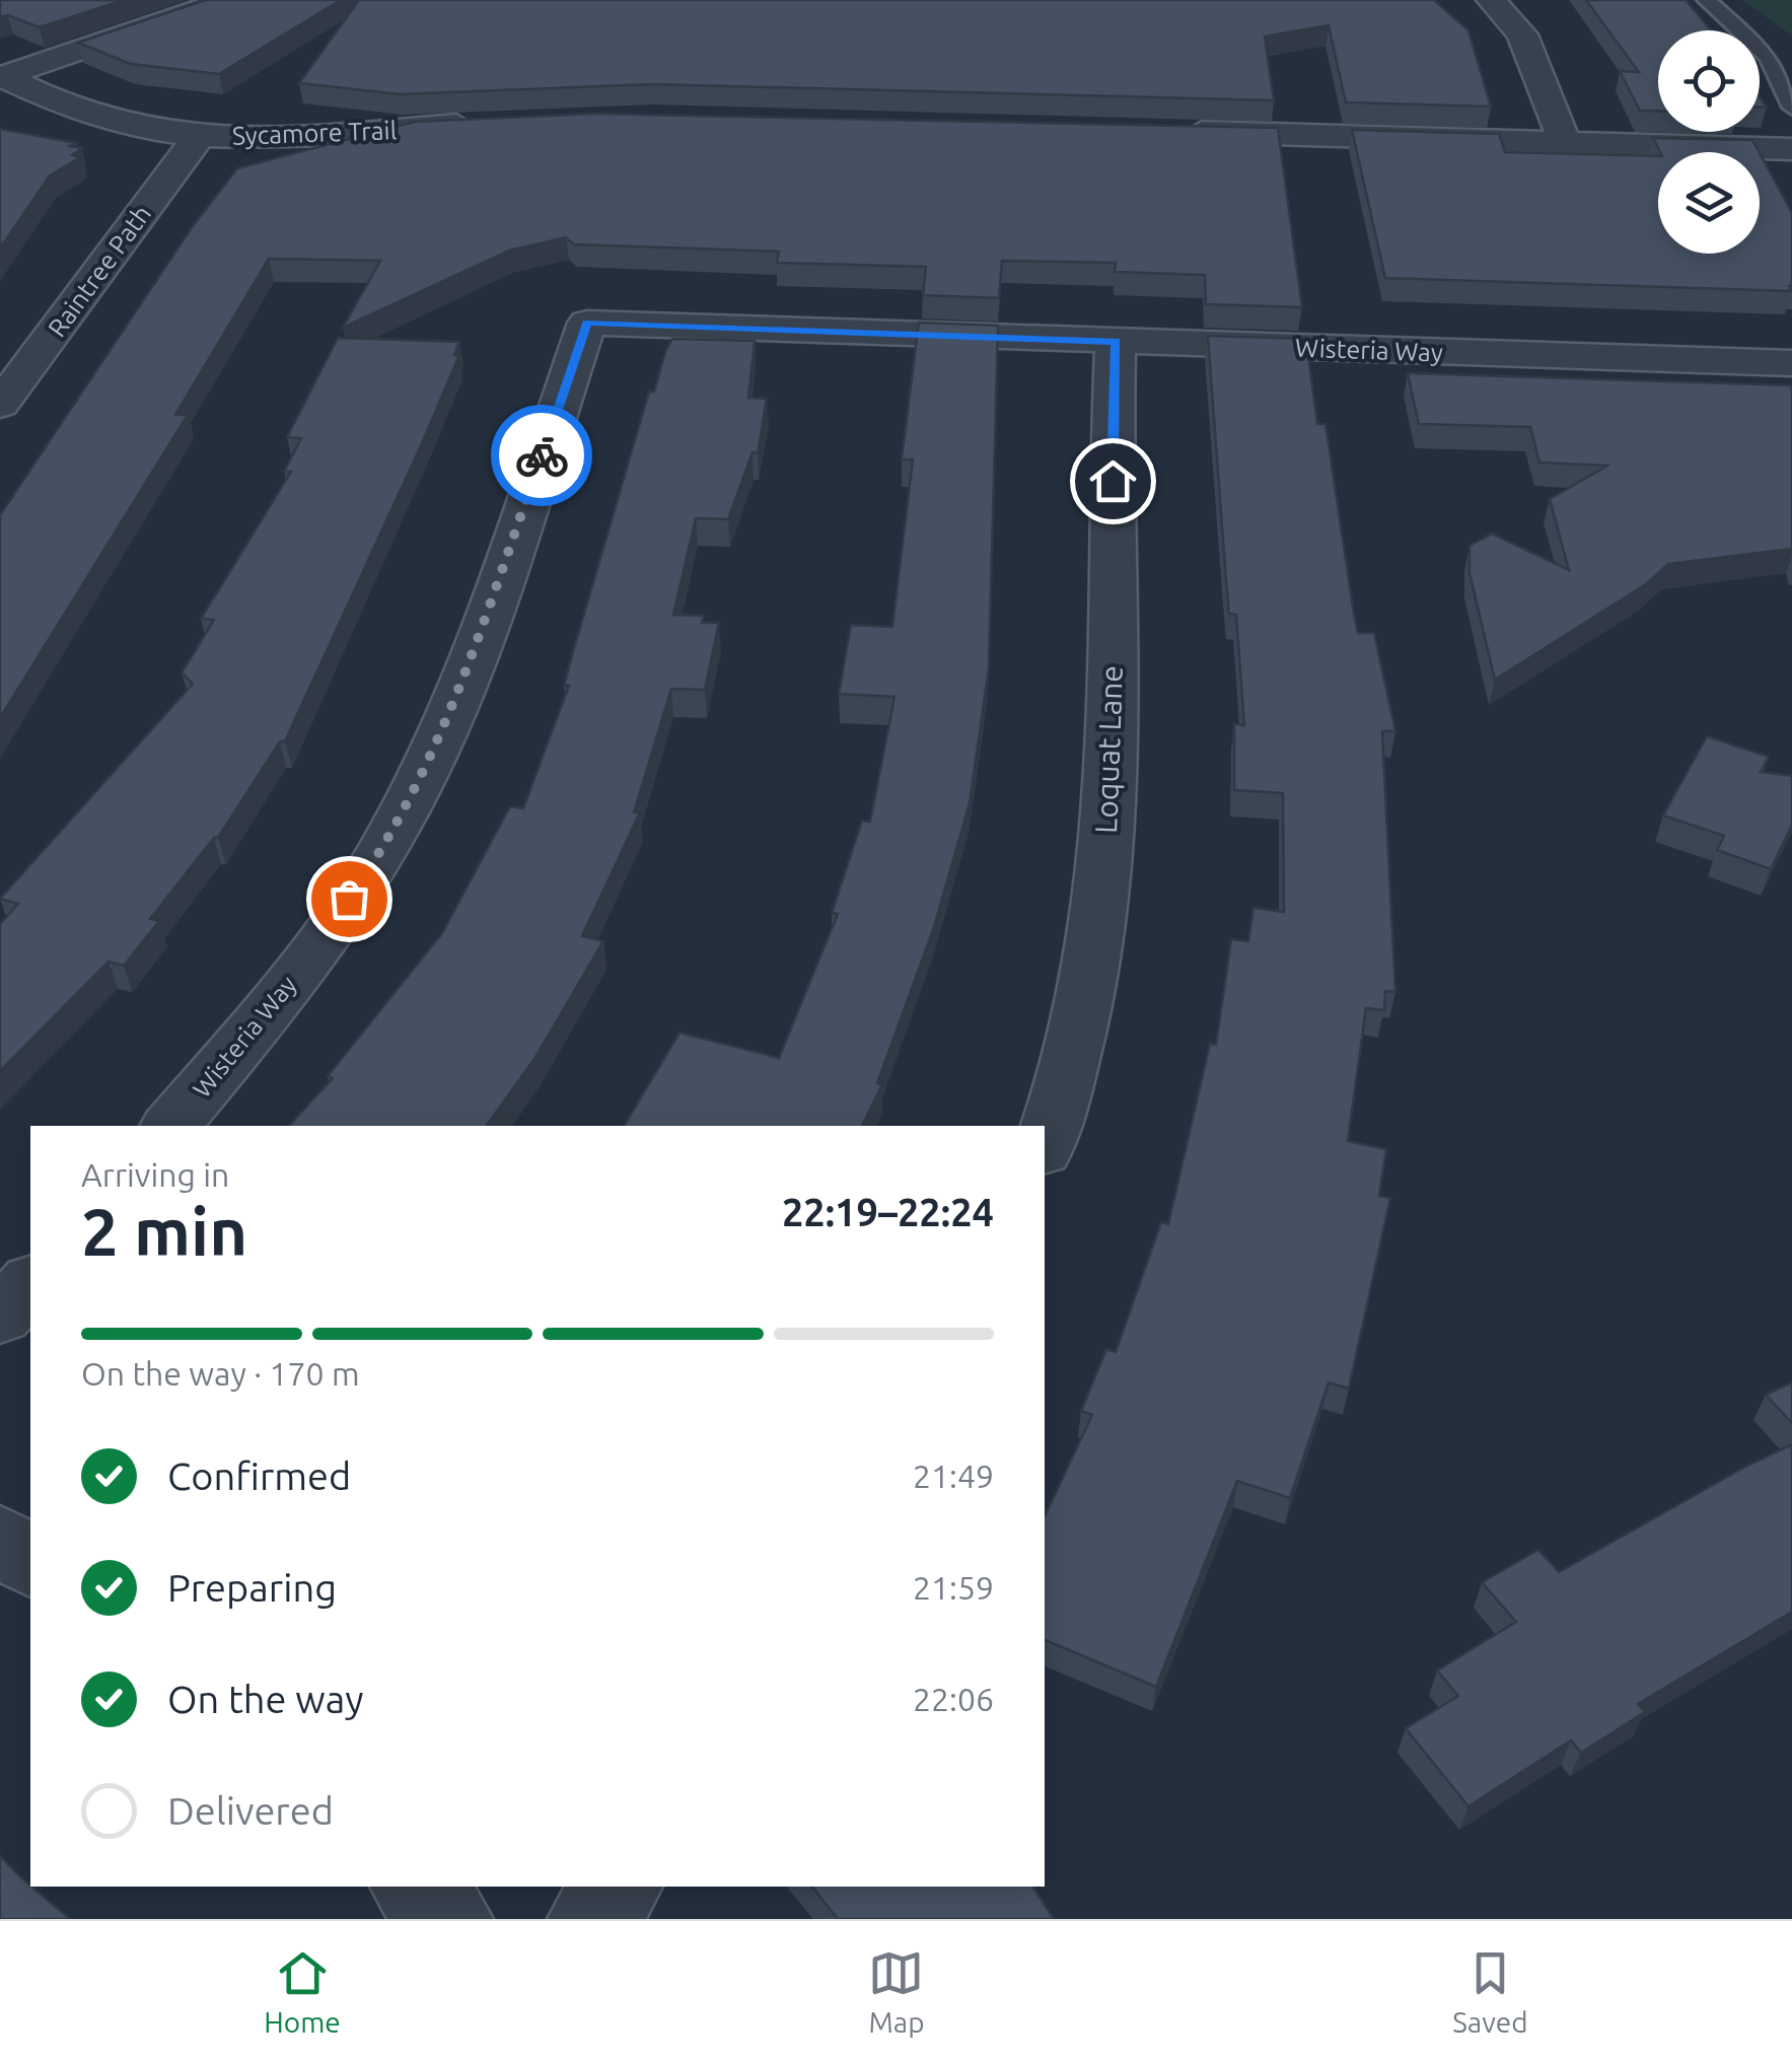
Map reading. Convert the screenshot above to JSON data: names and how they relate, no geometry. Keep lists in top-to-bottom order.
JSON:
{
  "streets": {
    "street": [
      "Sycamore Trail",
      "Raintree Path",
      "Wisteria Way",
      "Loquat Lane"
    ]
  },
  "crossings": [
    ["Sycamore Trail", "Raintree Path"],
    ["Wisteria Way", "Loquat Lane"]
  ],
  "page": {
    "heading": ["2 min", "Arriving in", "22:19–22:24"],
    "bar": "On the way · 170 m",
    "list": [
      ["Confirmed", "21:49"],
      ["Preparing", "21:59"],
      ["On the way", "22:06"],
      "Delivered"
    ],
    "tabs": ["Home", "Map", "Saved"]
  }
}
